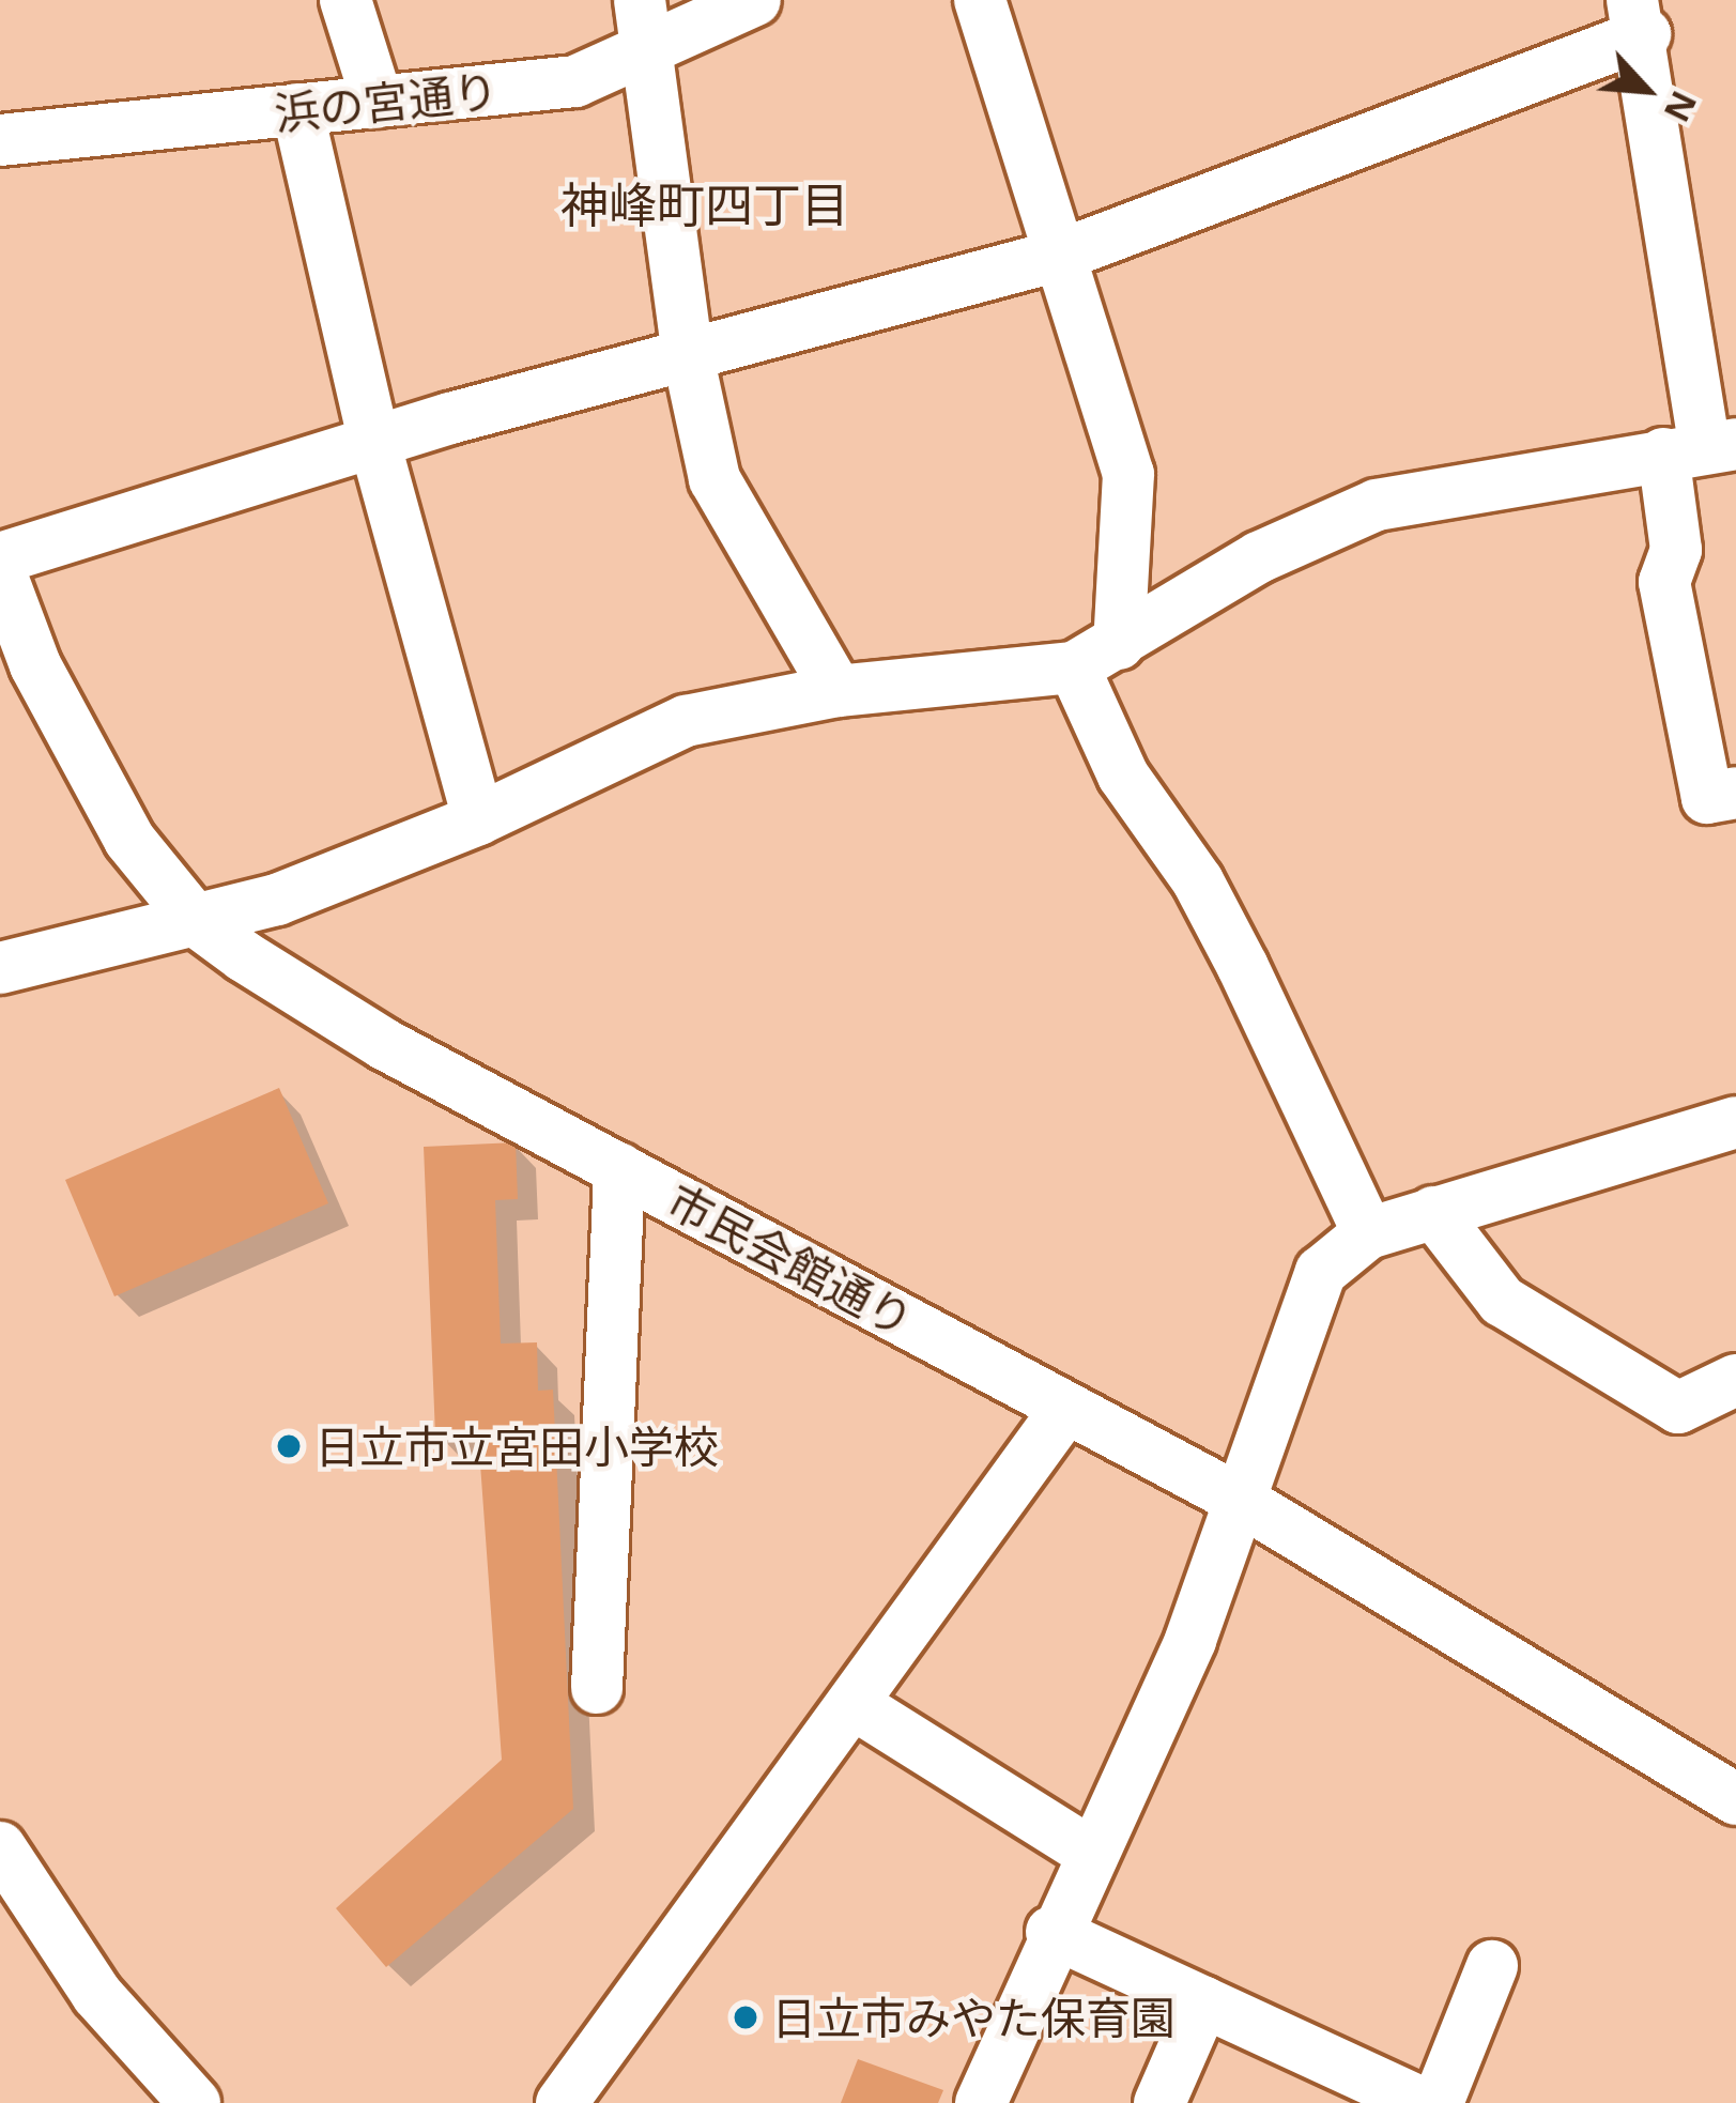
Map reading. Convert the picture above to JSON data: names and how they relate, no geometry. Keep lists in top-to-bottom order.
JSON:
{
  "streets": {
    "street": ["浜の宮通り", "市民会館通り"]
  },
  "districts": ["神峰町四丁目"],
  "places": ["日立市立宮田小学校", "日立市みやた保育園"],
  "north": "bottom right"
}
